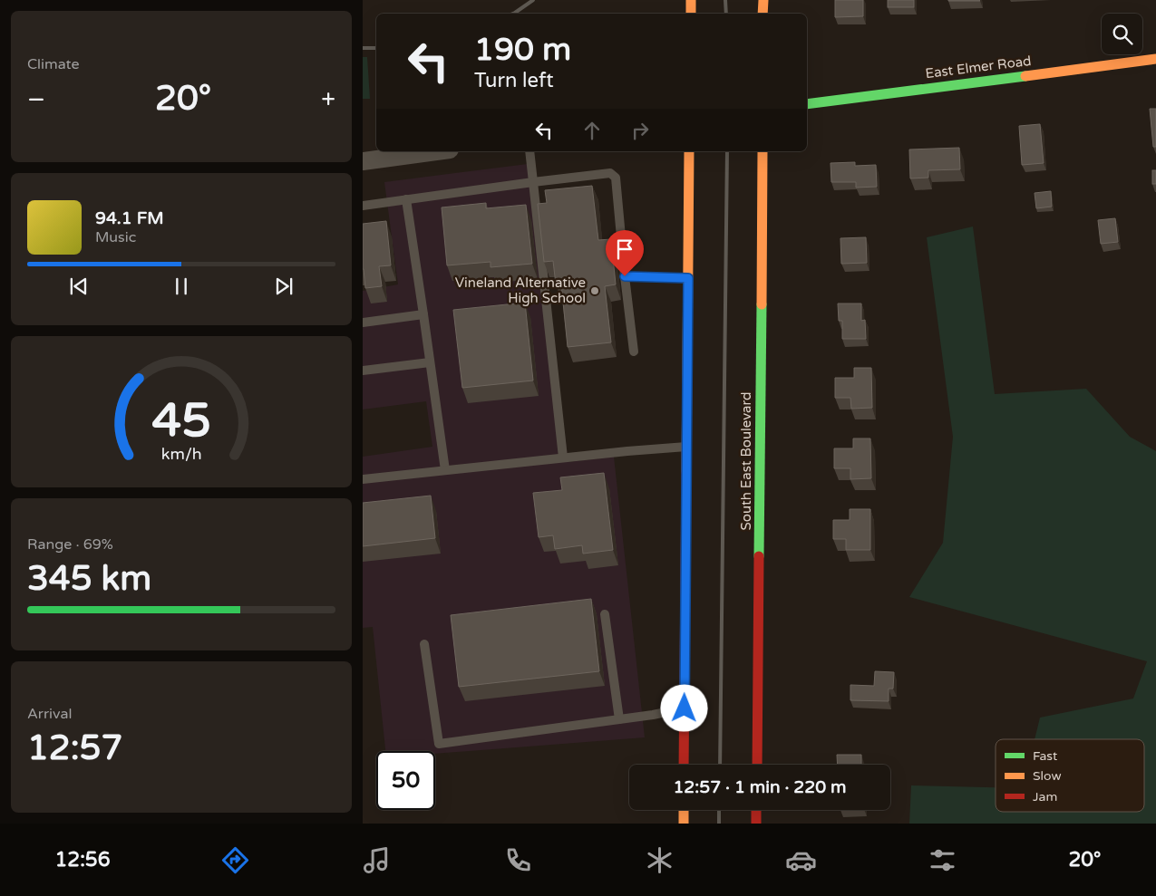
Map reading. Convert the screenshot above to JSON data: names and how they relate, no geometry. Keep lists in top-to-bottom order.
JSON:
{
  "streets": {
    "main road": ["East Elmer Road", "South East Boulevard"]
  },
  "places": ["Vineland Alternative High School"],
  "legend": ["Fast", "Slow", "Jam"],
  "page": {
    "tile": [
      "Climate",
      ["Range · 69%", "345 km"],
      ["Arrival", "12:57"]
    ],
    "turn": ["190 m", "Turn left"],
    "heat": ["−", "20°", "+"],
    "song": ["94.1 FM", "Music"],
    "limit": "50",
    "trip": "12:57 · 1 min · 220 m",
    "tabs": ["12:56", "20°"],
    "gauge": ["45", "km/h"]
  }
}
